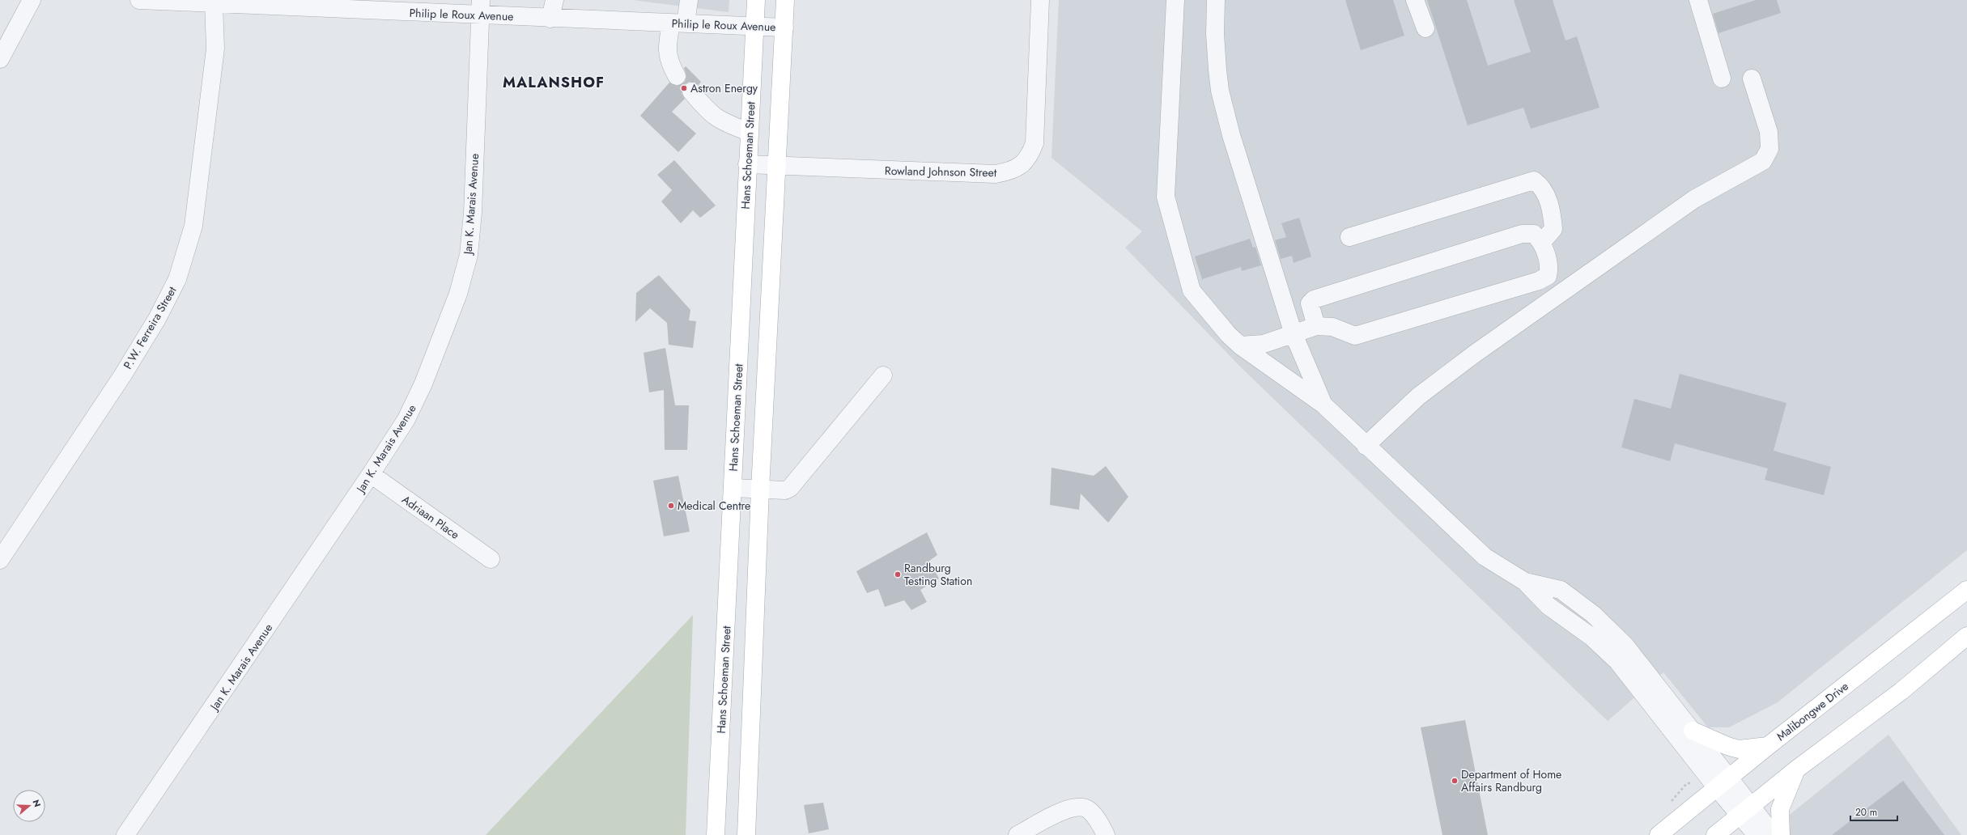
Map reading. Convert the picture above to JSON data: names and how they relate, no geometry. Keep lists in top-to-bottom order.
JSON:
{
  "streets": {
    "main road": ["Hans Schoeman Street", "Malibongwe Drive"],
    "street": [
      "Philip le Roux Avenue",
      "Rowland Johnson Street",
      "Jan K. Marais Avenue",
      "P.W. Ferreira Street",
      "Adriaan Place"
    ]
  },
  "crossings": [
    ["Philip le Roux Avenue", "Hans Schoeman Street"],
    ["Philip le Roux Avenue", "Jan K. Marais Avenue"],
    ["Philip le Roux Avenue", "P.W. Ferreira Street"],
    ["Hans Schoeman Street", "Rowland Johnson Street"],
    ["Jan K. Marais Avenue", "Adriaan Place"]
  ],
  "districts": ["MALANSHOF"],
  "places": [
    "Astron Energy",
    "Medical Centre",
    "Randburg Testing Station",
    "Department of Home Affairs Randburg"
  ],
  "scale_bar": "20 m",
  "north": "right"
}
